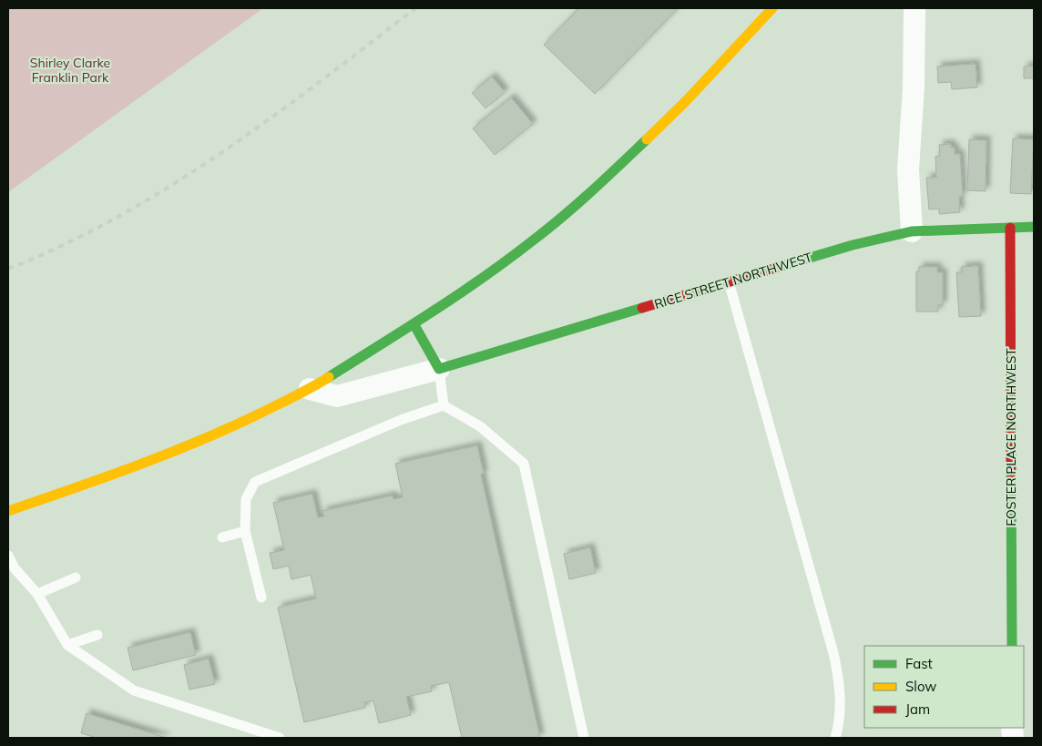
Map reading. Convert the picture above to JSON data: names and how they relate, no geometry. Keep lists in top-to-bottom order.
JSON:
{
  "streets": {
    "street": ["RICE STREET NORTHWEST", "FOSTER PLACE NORTHWEST"]
  },
  "crossings": [
    ["RICE STREET NORTHWEST", "FOSTER PLACE NORTHWEST"]
  ],
  "parks": ["Shirley Clarke Franklin Park"],
  "legend": ["Fast", "Slow", "Jam"]
}
